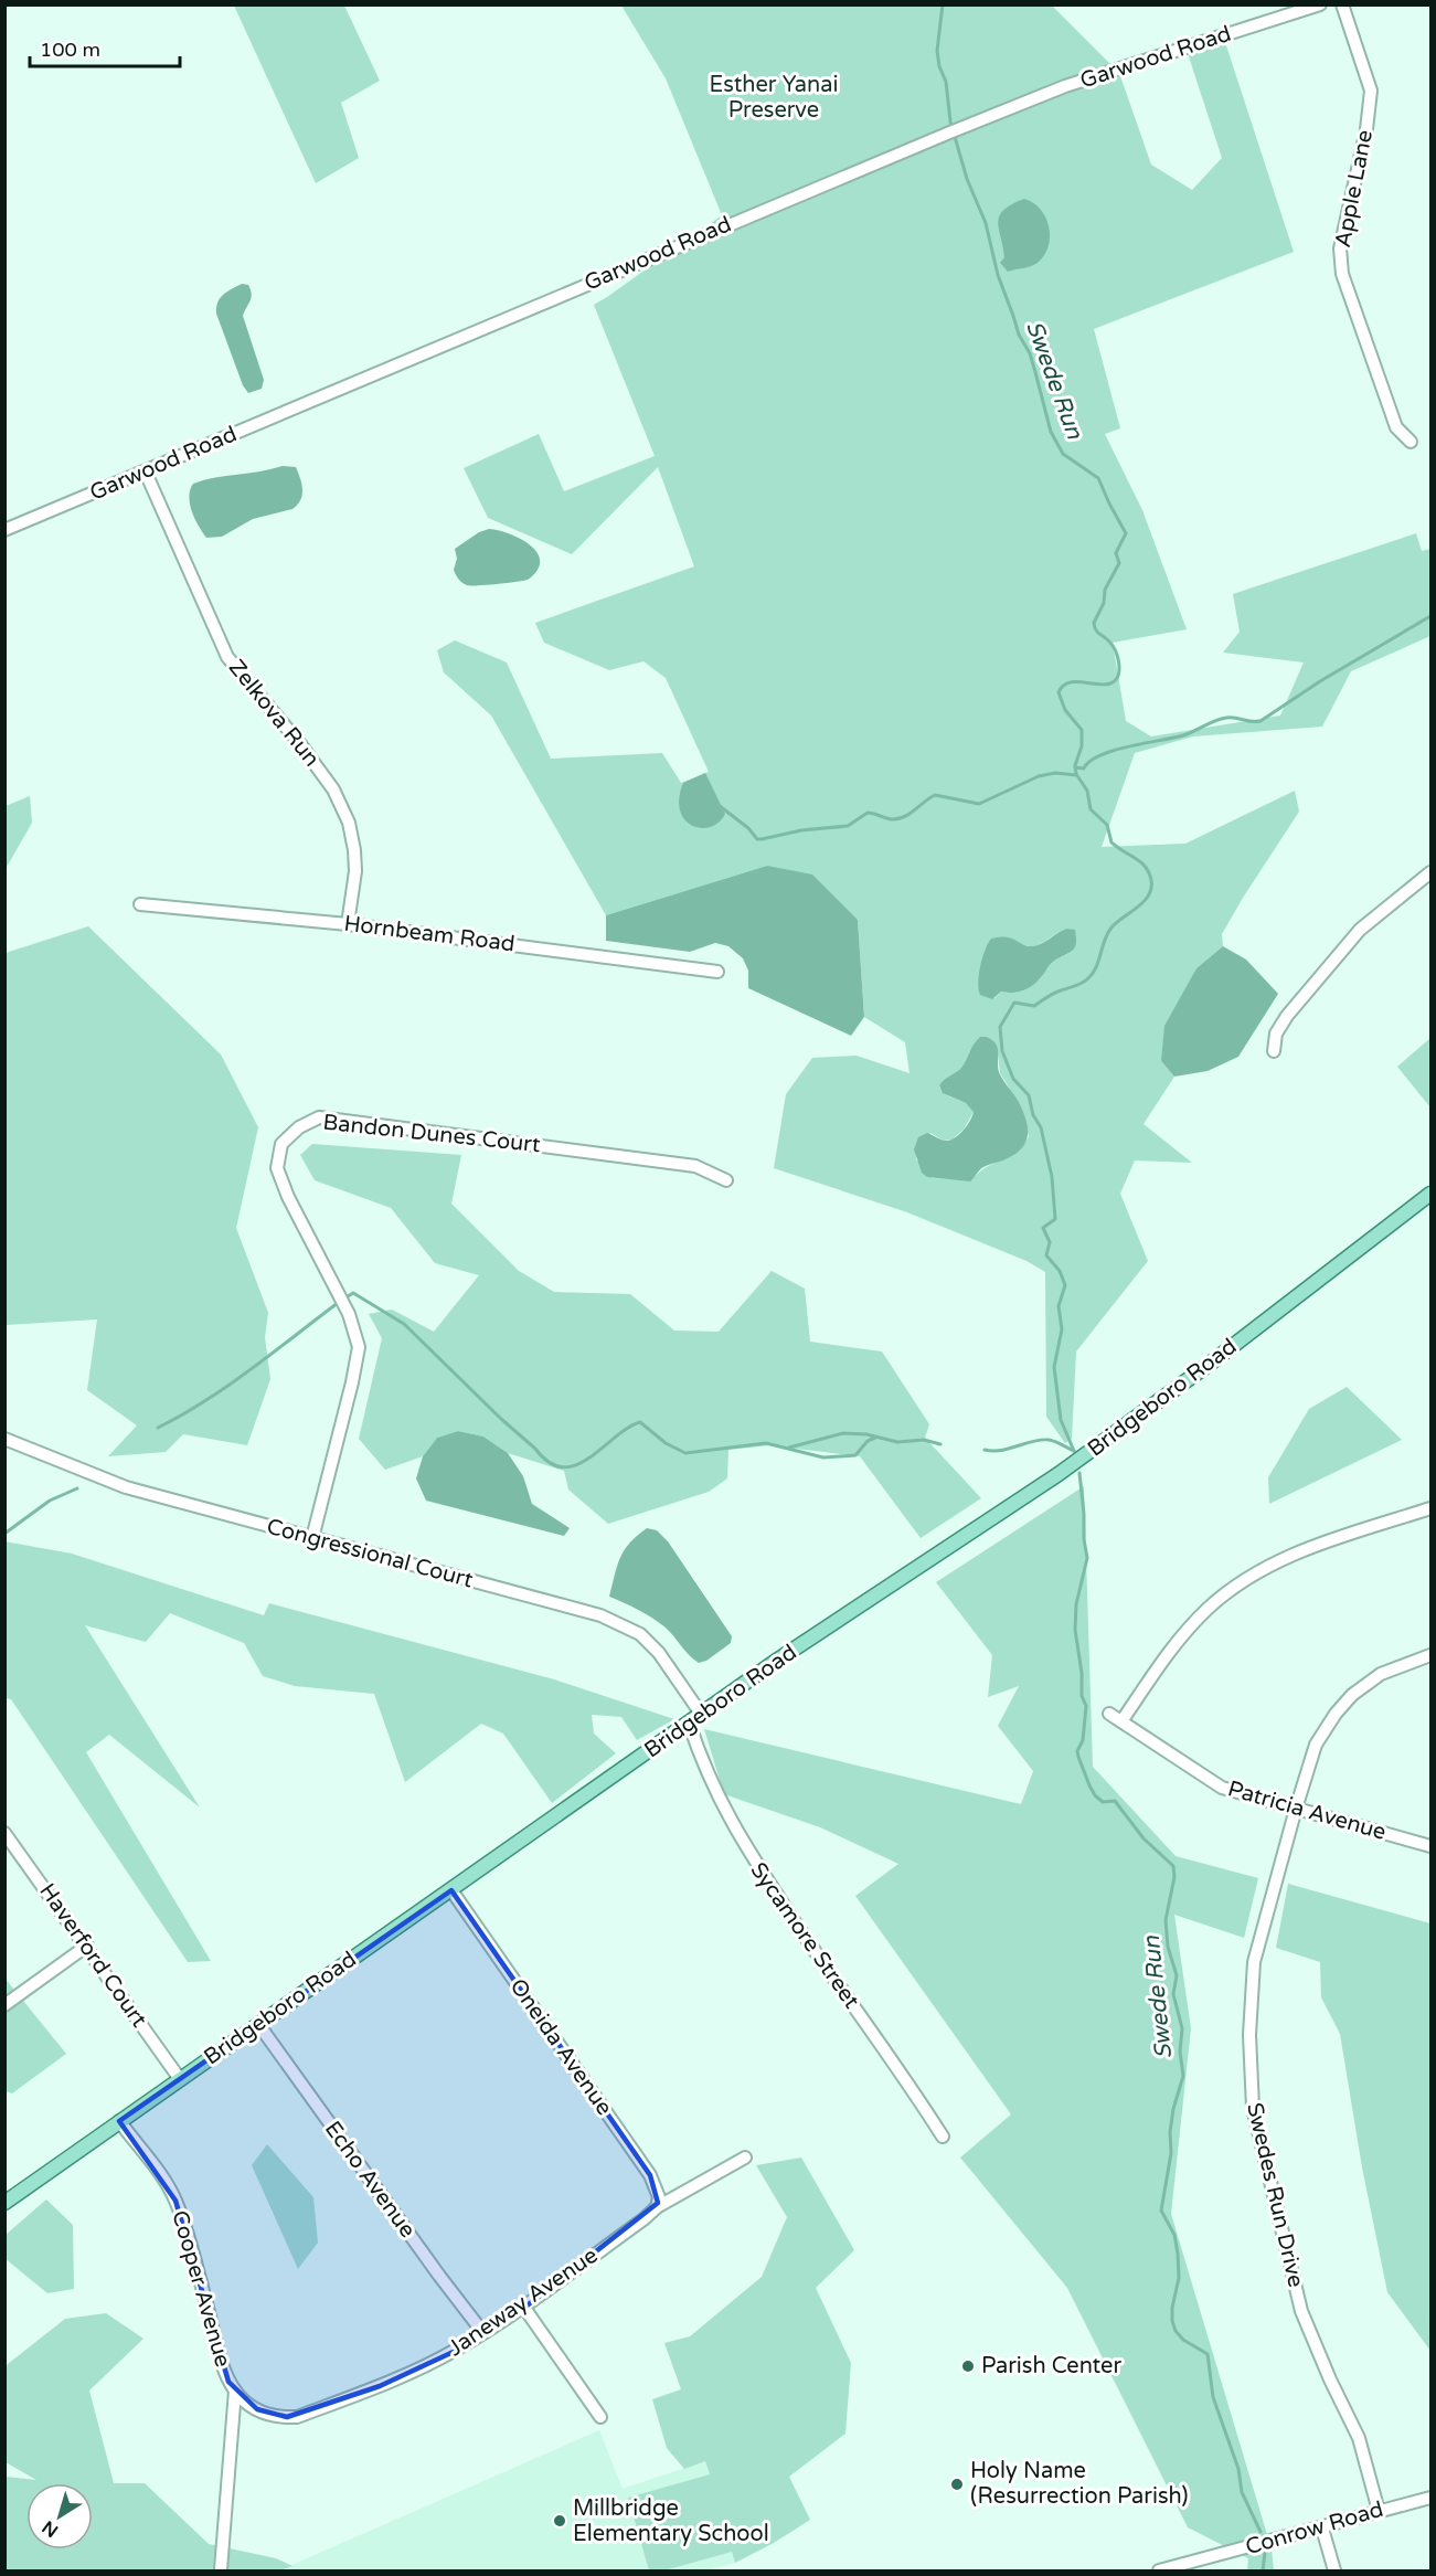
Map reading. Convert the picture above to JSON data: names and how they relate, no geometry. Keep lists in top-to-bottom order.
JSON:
{
  "streets": {
    "main road": ["Bridgeboro Road"],
    "street": [
      "Garwood Road",
      "Apple Lane",
      "Zelkova Run",
      "Hornbeam Road",
      "Bandon Dunes Court",
      "Congressional Court",
      "Patricia Avenue",
      "Sycamore Street",
      "Haverford Court",
      "Oneida Avenue",
      "Echo Avenue",
      "Swedes Run Drive",
      "Cooper Avenue",
      "Janeway Avenue",
      "Conrow Road"
    ]
  },
  "crossings": [
    ["Garwood Road", "Zelkova Run"],
    ["Zelkova Run", "Hornbeam Road"],
    ["Bandon Dunes Court", "Congressional Court"],
    ["Bridgeboro Road", "Congressional Court"],
    ["Bridgeboro Road", "Sycamore Street"],
    ["Bridgeboro Road", "Haverford Court"],
    ["Bridgeboro Road", "Oneida Avenue"],
    ["Bridgeboro Road", "Echo Avenue"],
    ["Bridgeboro Road", "Cooper Avenue"],
    ["Patricia Avenue", "Swedes Run Drive"],
    ["Oneida Avenue", "Janeway Avenue"],
    ["Echo Avenue", "Janeway Avenue"],
    ["Swedes Run Drive", "Conrow Road"],
    ["Cooper Avenue", "Janeway Avenue"]
  ],
  "water": ["Swede Run"],
  "parks": ["Esther Yanai Preserve"],
  "places": ["Parish Center", "Holy Name (Resurrection Parish)", "Millbridge Elementary School"],
  "scale_bar": "100 m",
  "north": "bottom left"
}
